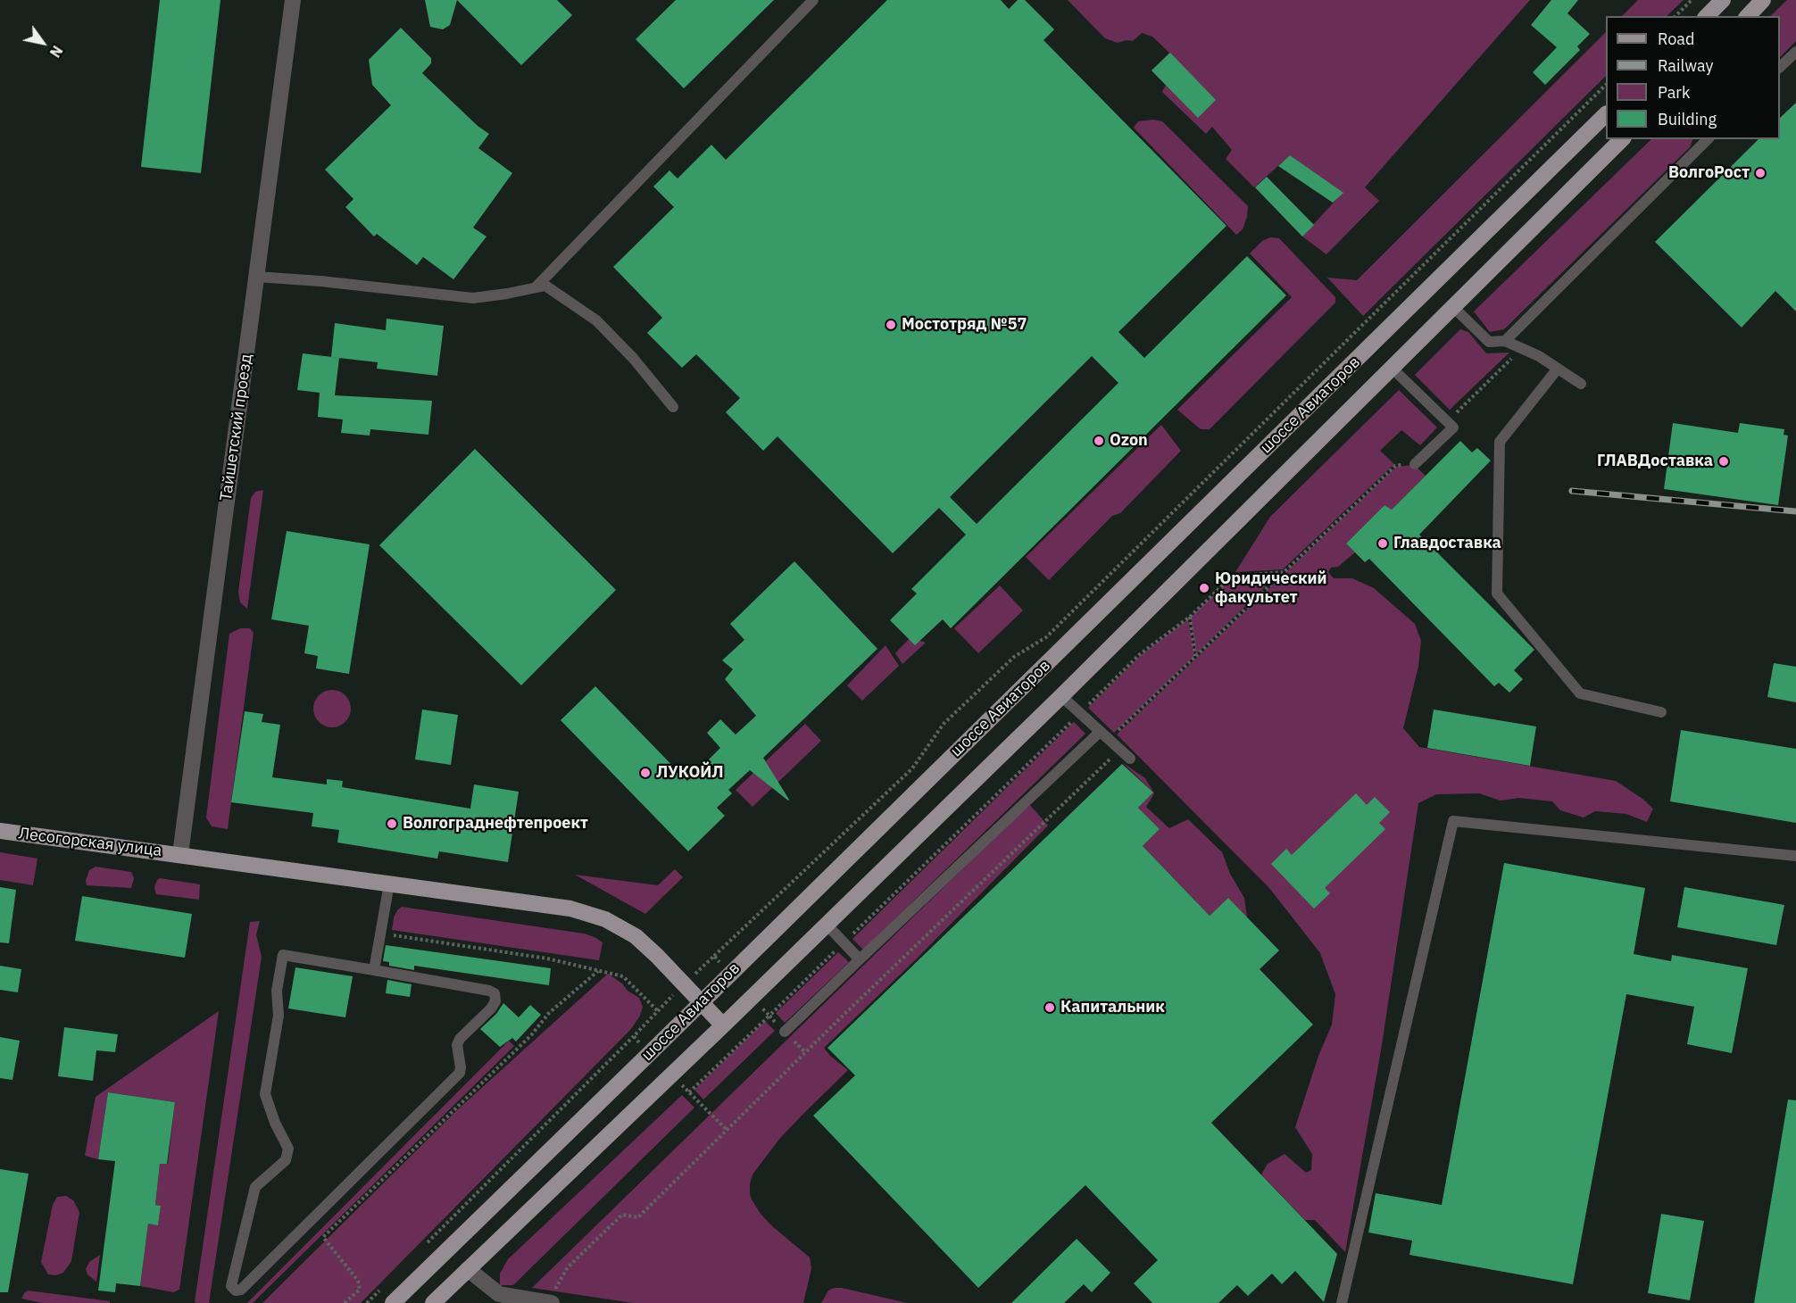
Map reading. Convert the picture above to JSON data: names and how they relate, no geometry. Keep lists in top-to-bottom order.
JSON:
{
  "streets": {
    "main road": ["шоссе Авиаторов", "Лесогорская улица"],
    "street": ["Тайшетский проезд"]
  },
  "crossings": [
    ["шоссе Авиаторов", "Лесогорская улица"],
    ["Тайшетский проезд", "Лесогорская улица"]
  ],
  "places": [
    "ВолгоРост",
    "Мостотряд №57",
    "Ozon",
    "ГЛАВДоставка",
    "Главдоставка",
    "Юридический факультет",
    "ЛУКОЙЛ",
    "Волгограднефтепроект",
    "Капитальник"
  ],
  "legend": [
    "Road",
    "Railway",
    "Park",
    "Building"
  ],
  "north": "bottom right"
}
